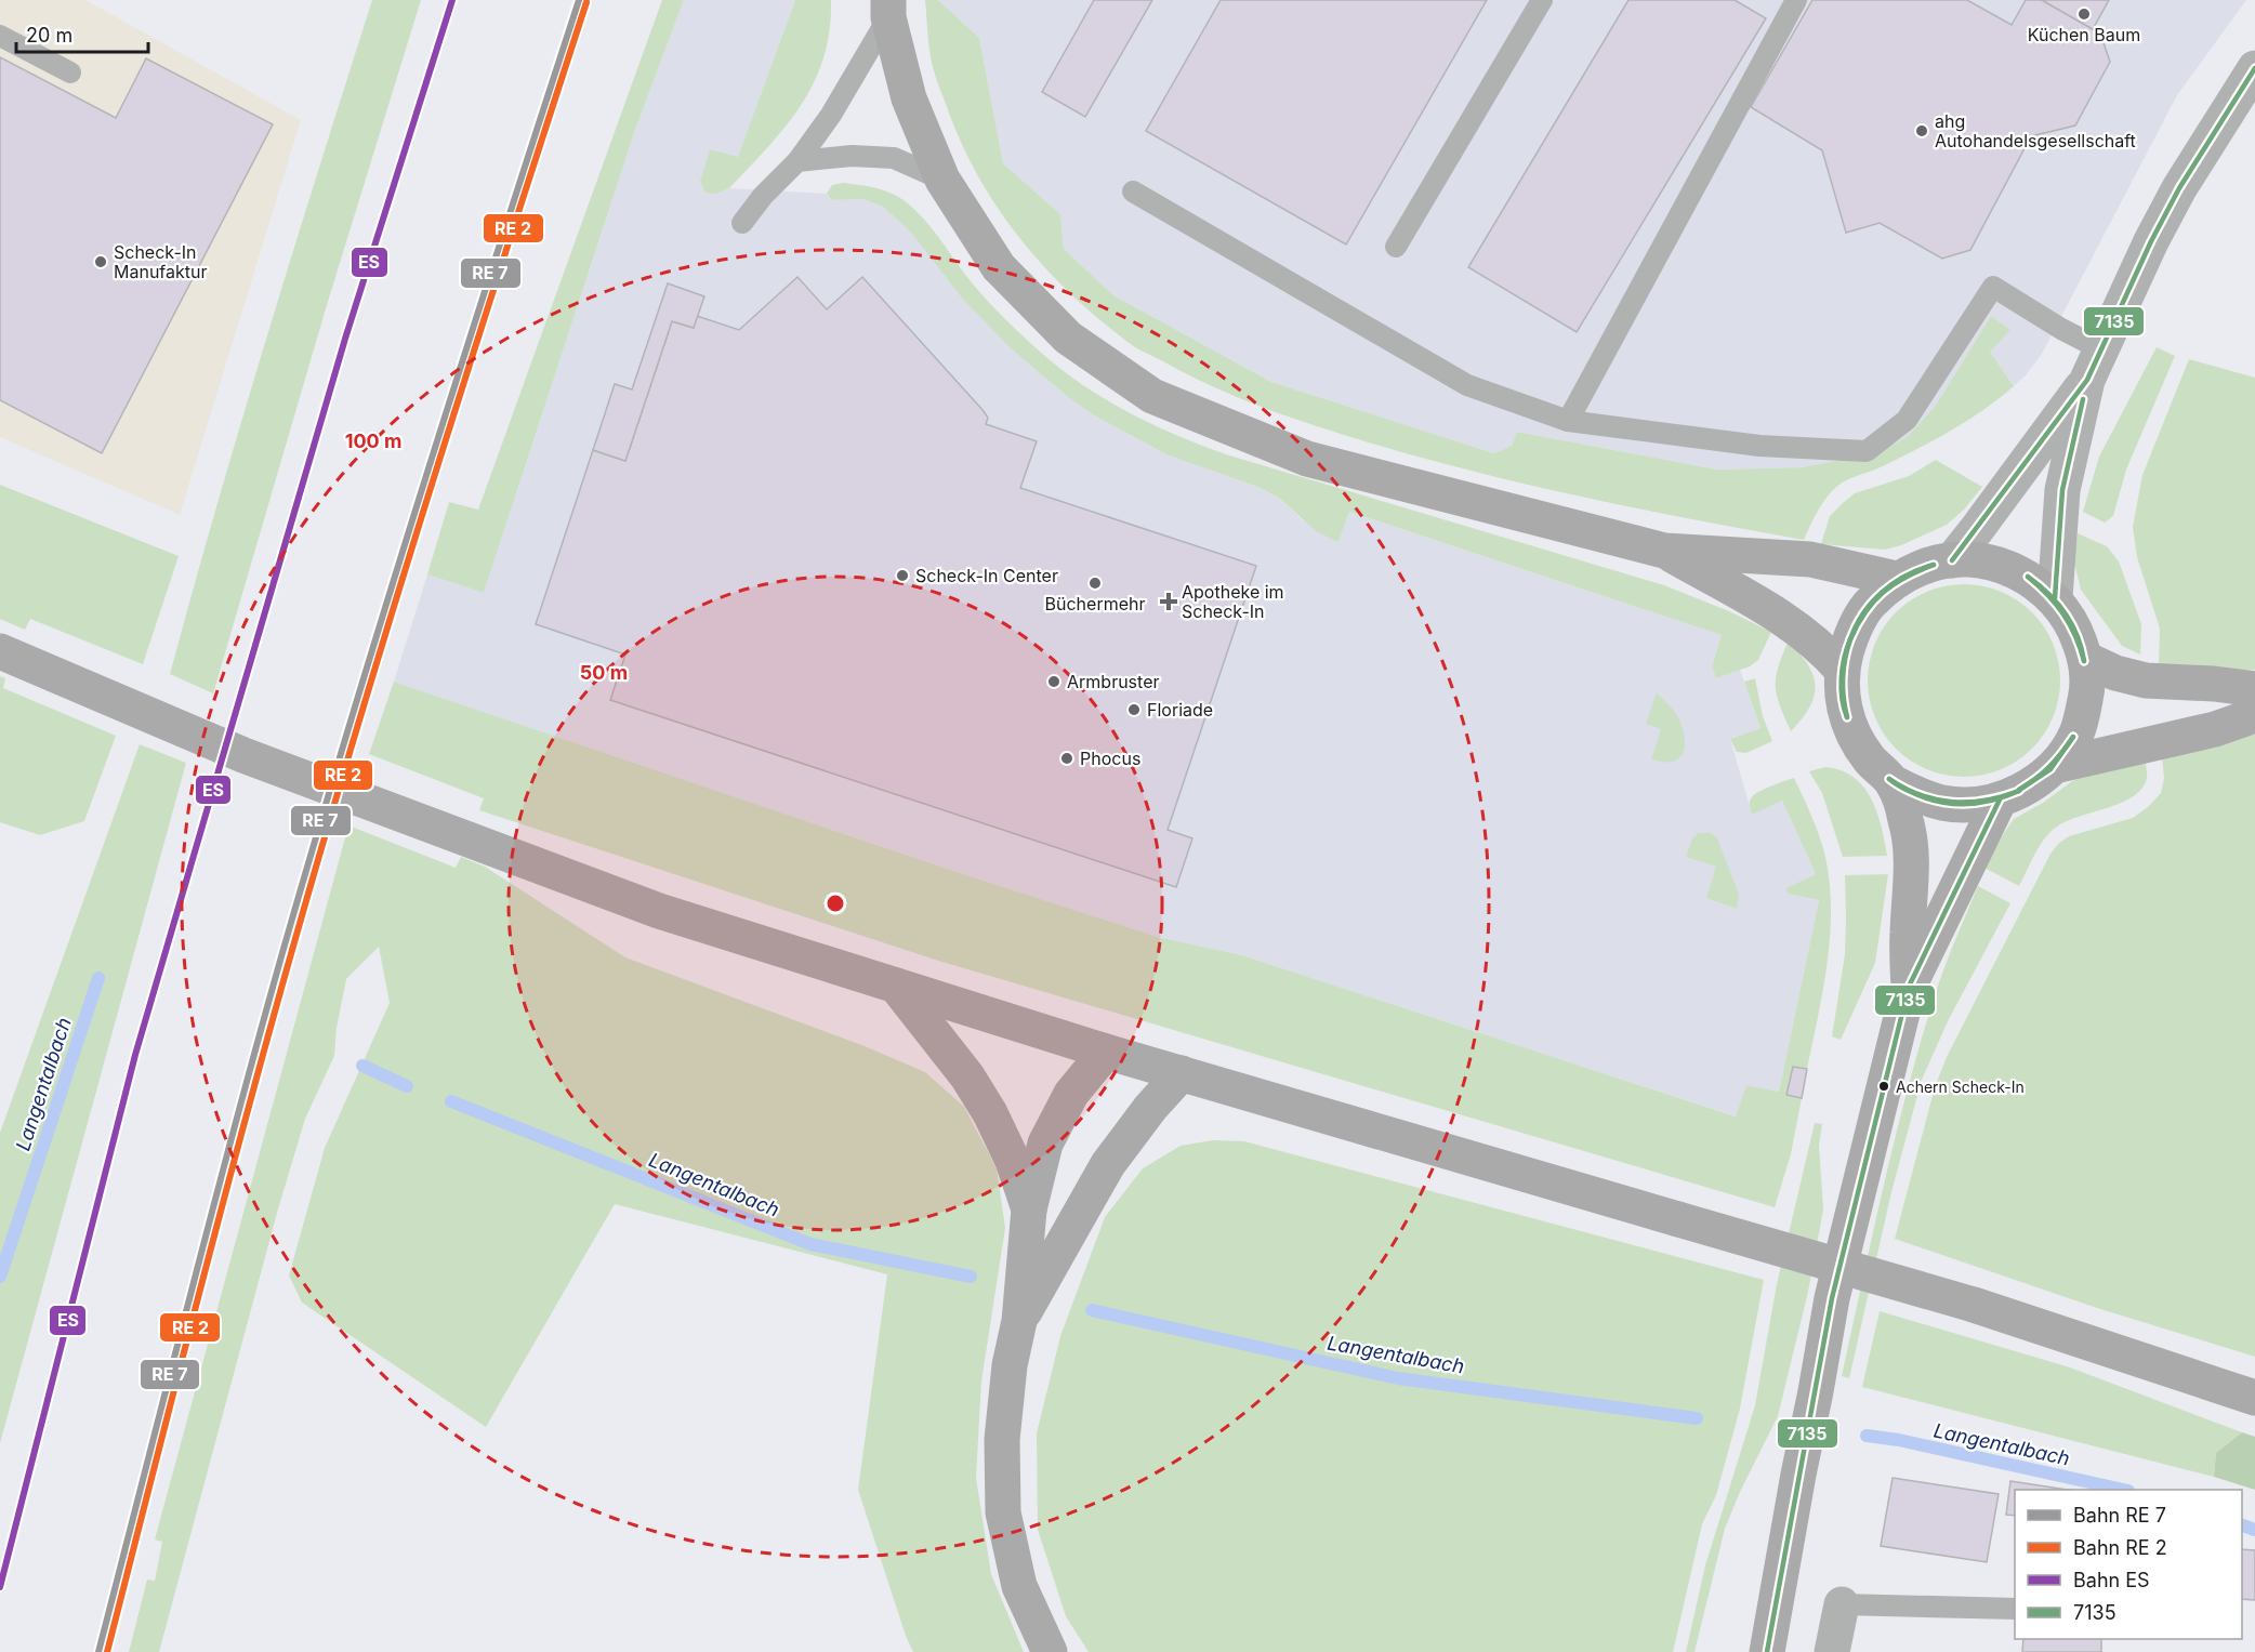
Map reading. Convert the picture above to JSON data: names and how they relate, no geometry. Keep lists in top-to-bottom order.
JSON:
{
  "water": ["Langentalbach"],
  "places": {
    "other": [
      "Küchen Baum",
      "ahg Autohandelsgesellschaft",
      "Scheck-In Manufaktur",
      "Scheck-In Center",
      "Büchermehr",
      "Armbruster",
      "Floriade",
      "Phocus",
      "Achern Scheck-In"
    ],
    "health": ["Apotheke im Scheck-In"]
  },
  "lines": ["rail line ES", "transit line 7135"],
  "legend": [
    "Bahn RE 7",
    "Bahn RE 2",
    "Bahn ES",
    "7135"
  ],
  "scale_bar": "20 m",
  "rings": ["100 m", "50 m"]
}
